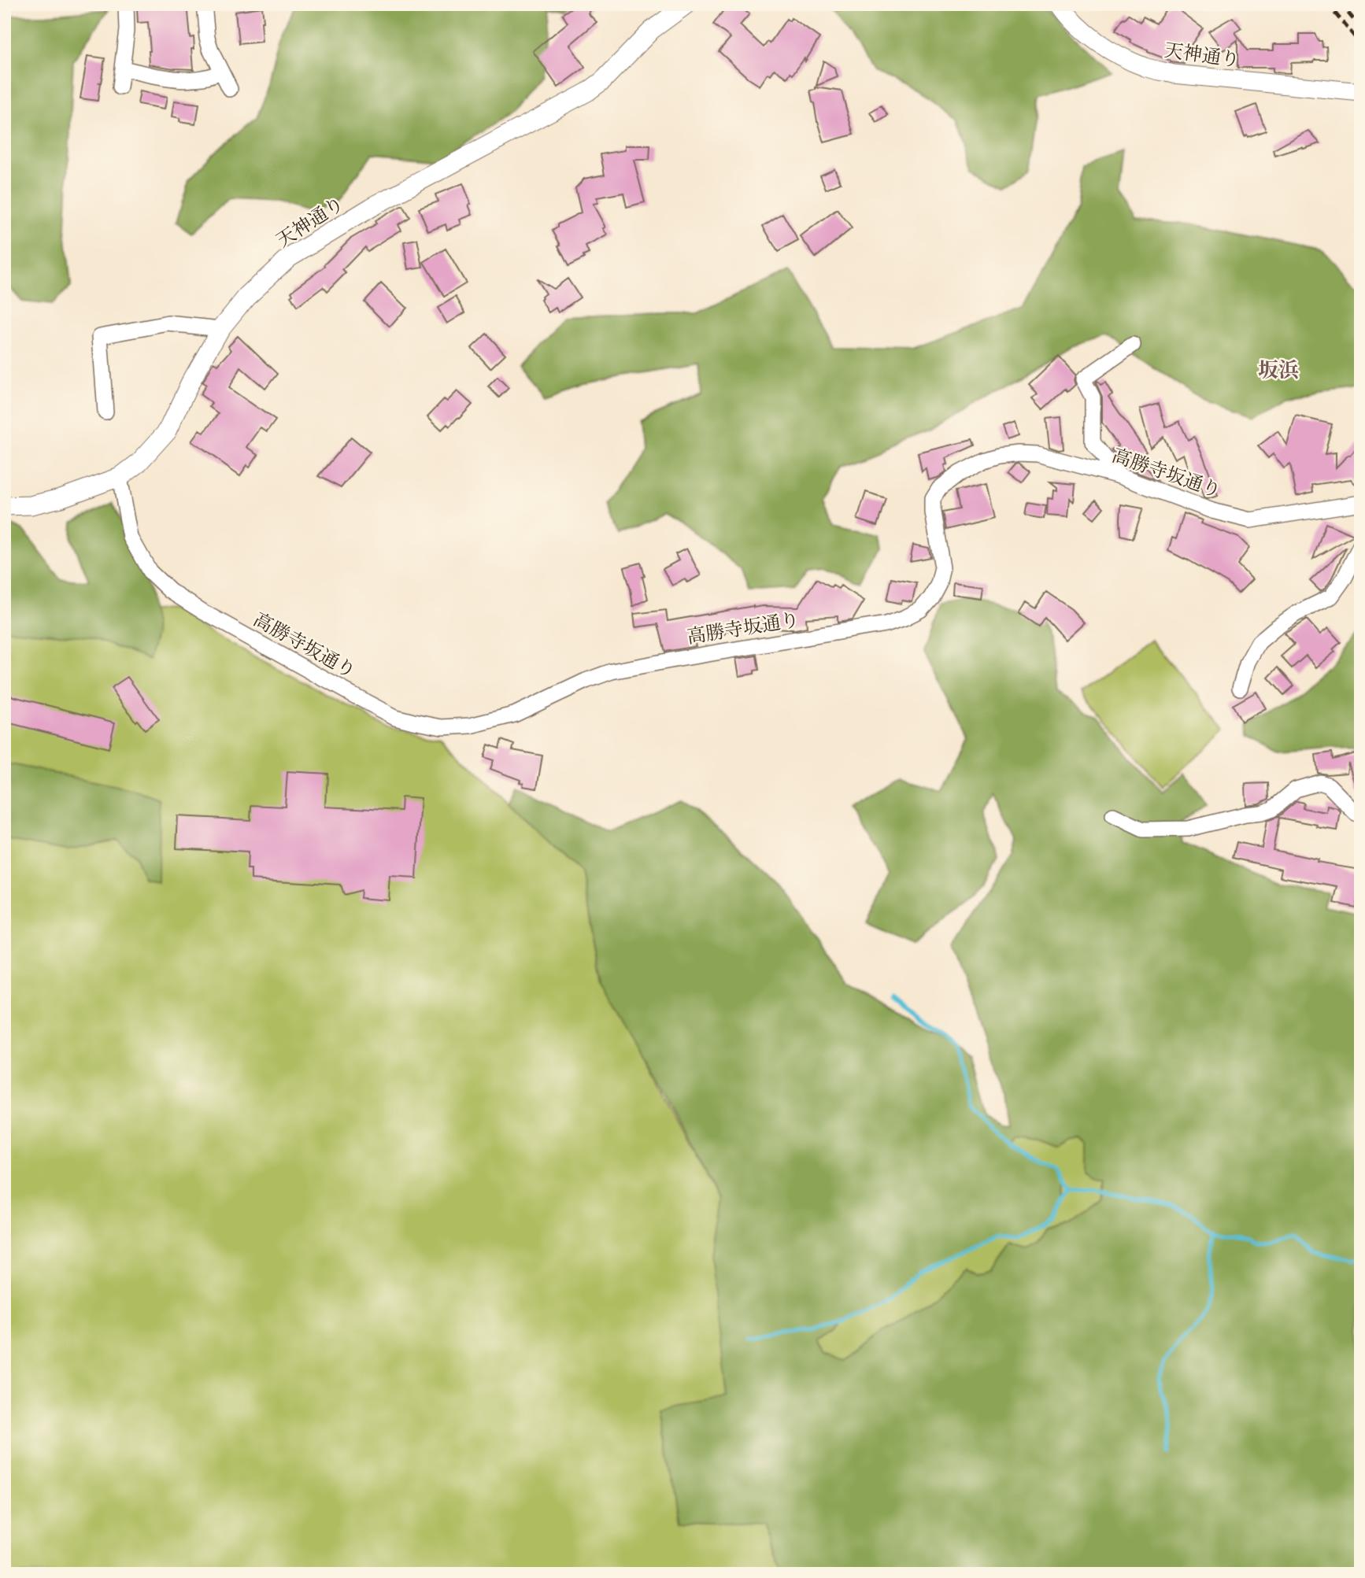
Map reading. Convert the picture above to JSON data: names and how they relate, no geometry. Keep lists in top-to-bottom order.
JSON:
{
  "streets": {
    "street": ["天神通り", "高勝寺坂通り"]
  },
  "crossings": [
    ["天神通り", "高勝寺坂通り"]
  ],
  "districts": ["坂浜"]
}
